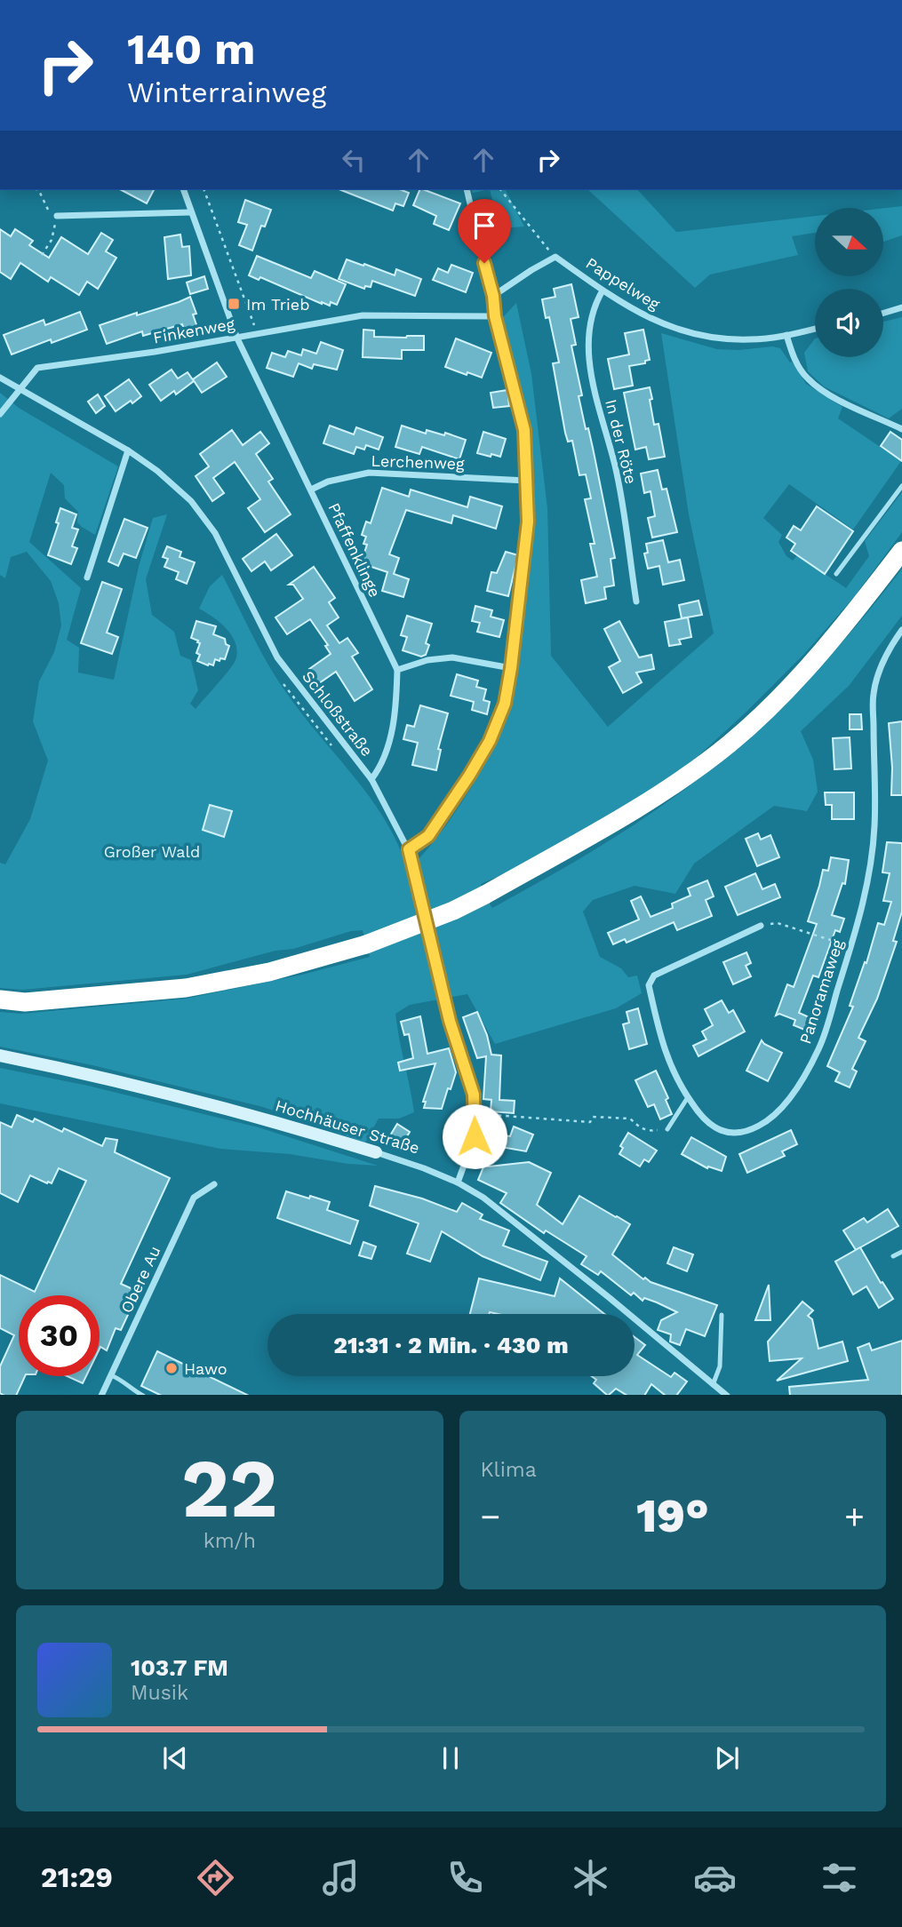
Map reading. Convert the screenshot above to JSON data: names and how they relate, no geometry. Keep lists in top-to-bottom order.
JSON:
{
  "streets": {
    "street": [
      "Pappelweg",
      "Finkenweg",
      "In der Röte",
      "Lerchenweg",
      "Pfaffenklinge",
      "Schloßstraße",
      "Panoramaweg",
      "Hochhäuser Straße",
      "Obere Au"
    ]
  },
  "crossings": [
    ["Pappelweg", "In der Röte"],
    ["Finkenweg", "Pfaffenklinge"],
    ["Finkenweg", "Schloßstraße"],
    ["Lerchenweg", "Pfaffenklinge"],
    ["Pfaffenklinge", "Schloßstraße"],
    ["Schloßstraße", "Hochhäuser Straße"]
  ],
  "parks": ["Großer Wald"],
  "places": {
    "transit": ["Im Trieb"],
    "other": ["Hawo"]
  },
  "north": "right",
  "page": {
    "turn": ["140 m", "Winterrainweg"],
    "limit": "30",
    "trip": "21:31 · 2 Min. · 430 m",
    "tile": [
      ["22", "km/h"],
      "Klima"
    ],
    "heat": ["−", "19°", "+"],
    "song": ["103.7 FM", "Musik"],
    "tabs": "21:29"
  }
}
